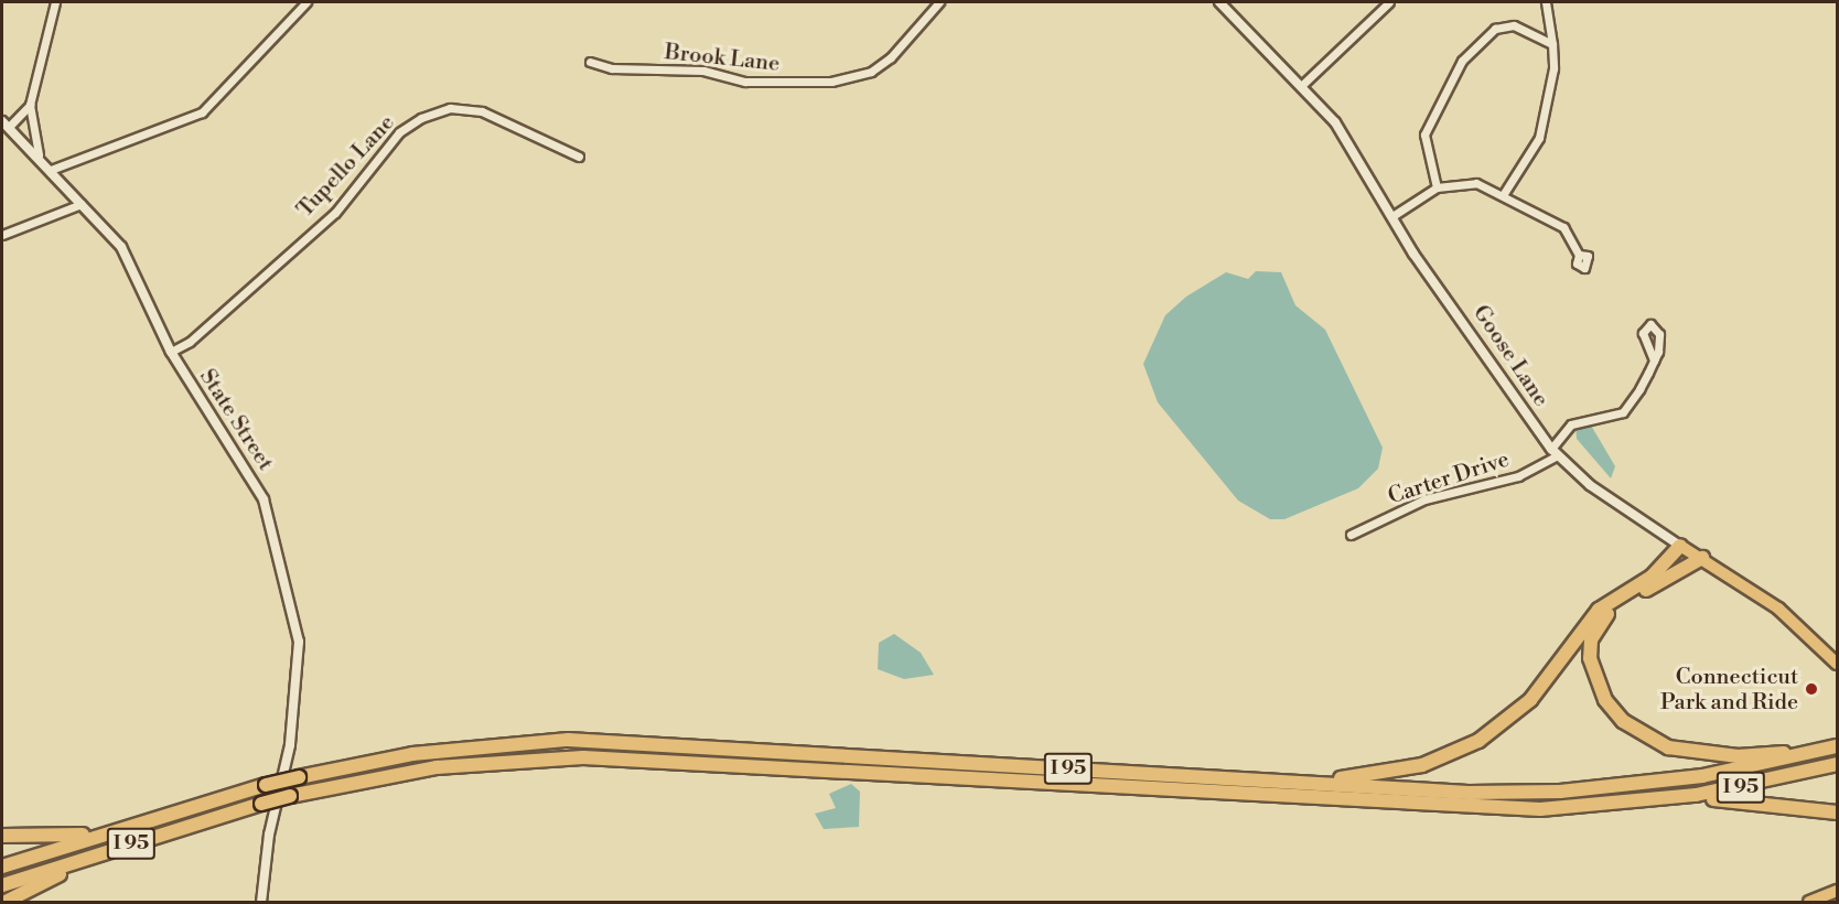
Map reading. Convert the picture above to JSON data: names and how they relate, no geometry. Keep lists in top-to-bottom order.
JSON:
{
  "streets": {
    "highway": ["I 95"],
    "main road": ["Goose Lane"],
    "street": [
      "Brook Lane",
      "Tupello Lane",
      "State Street",
      "Carter Drive"
    ]
  },
  "crossings": [
    ["Tupello Lane", "State Street"],
    ["Goose Lane", "Carter Drive"]
  ],
  "places": ["Connecticut Park and Ride"]
}
